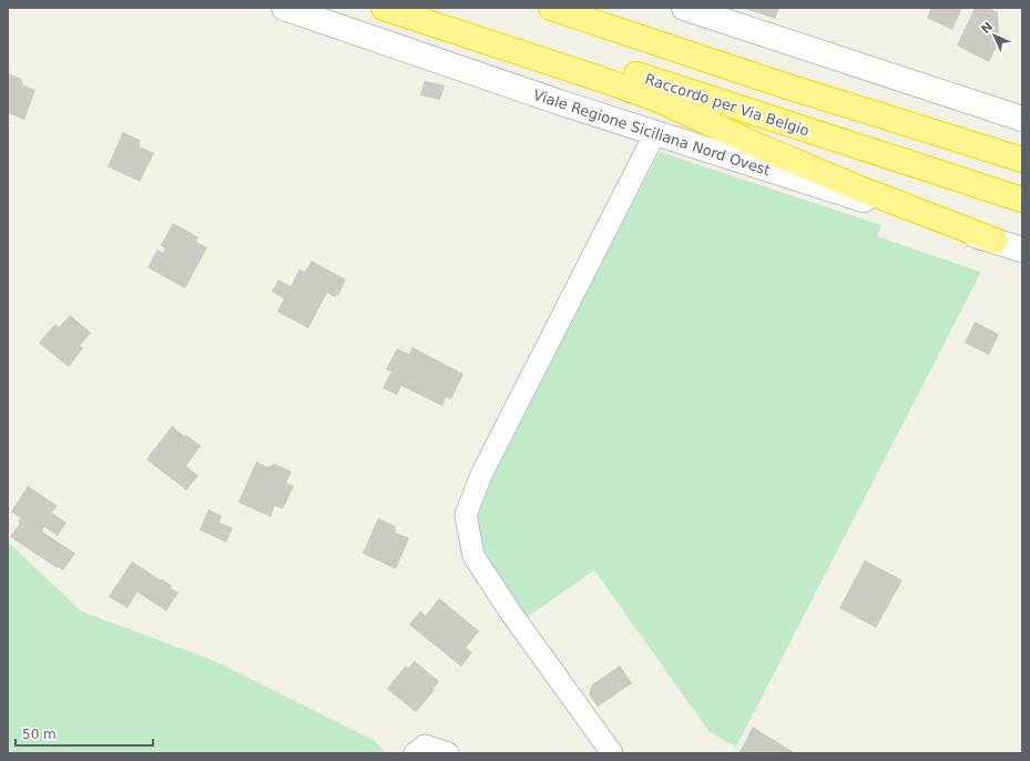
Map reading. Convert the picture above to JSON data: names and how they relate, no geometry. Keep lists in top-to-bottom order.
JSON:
{
  "streets": {
    "highway": ["Raccordo per Via Belgio"],
    "street": ["Viale Regione Siciliana Nord Ovest"]
  },
  "scale_bar": "50 m",
  "north": "top left"
}
